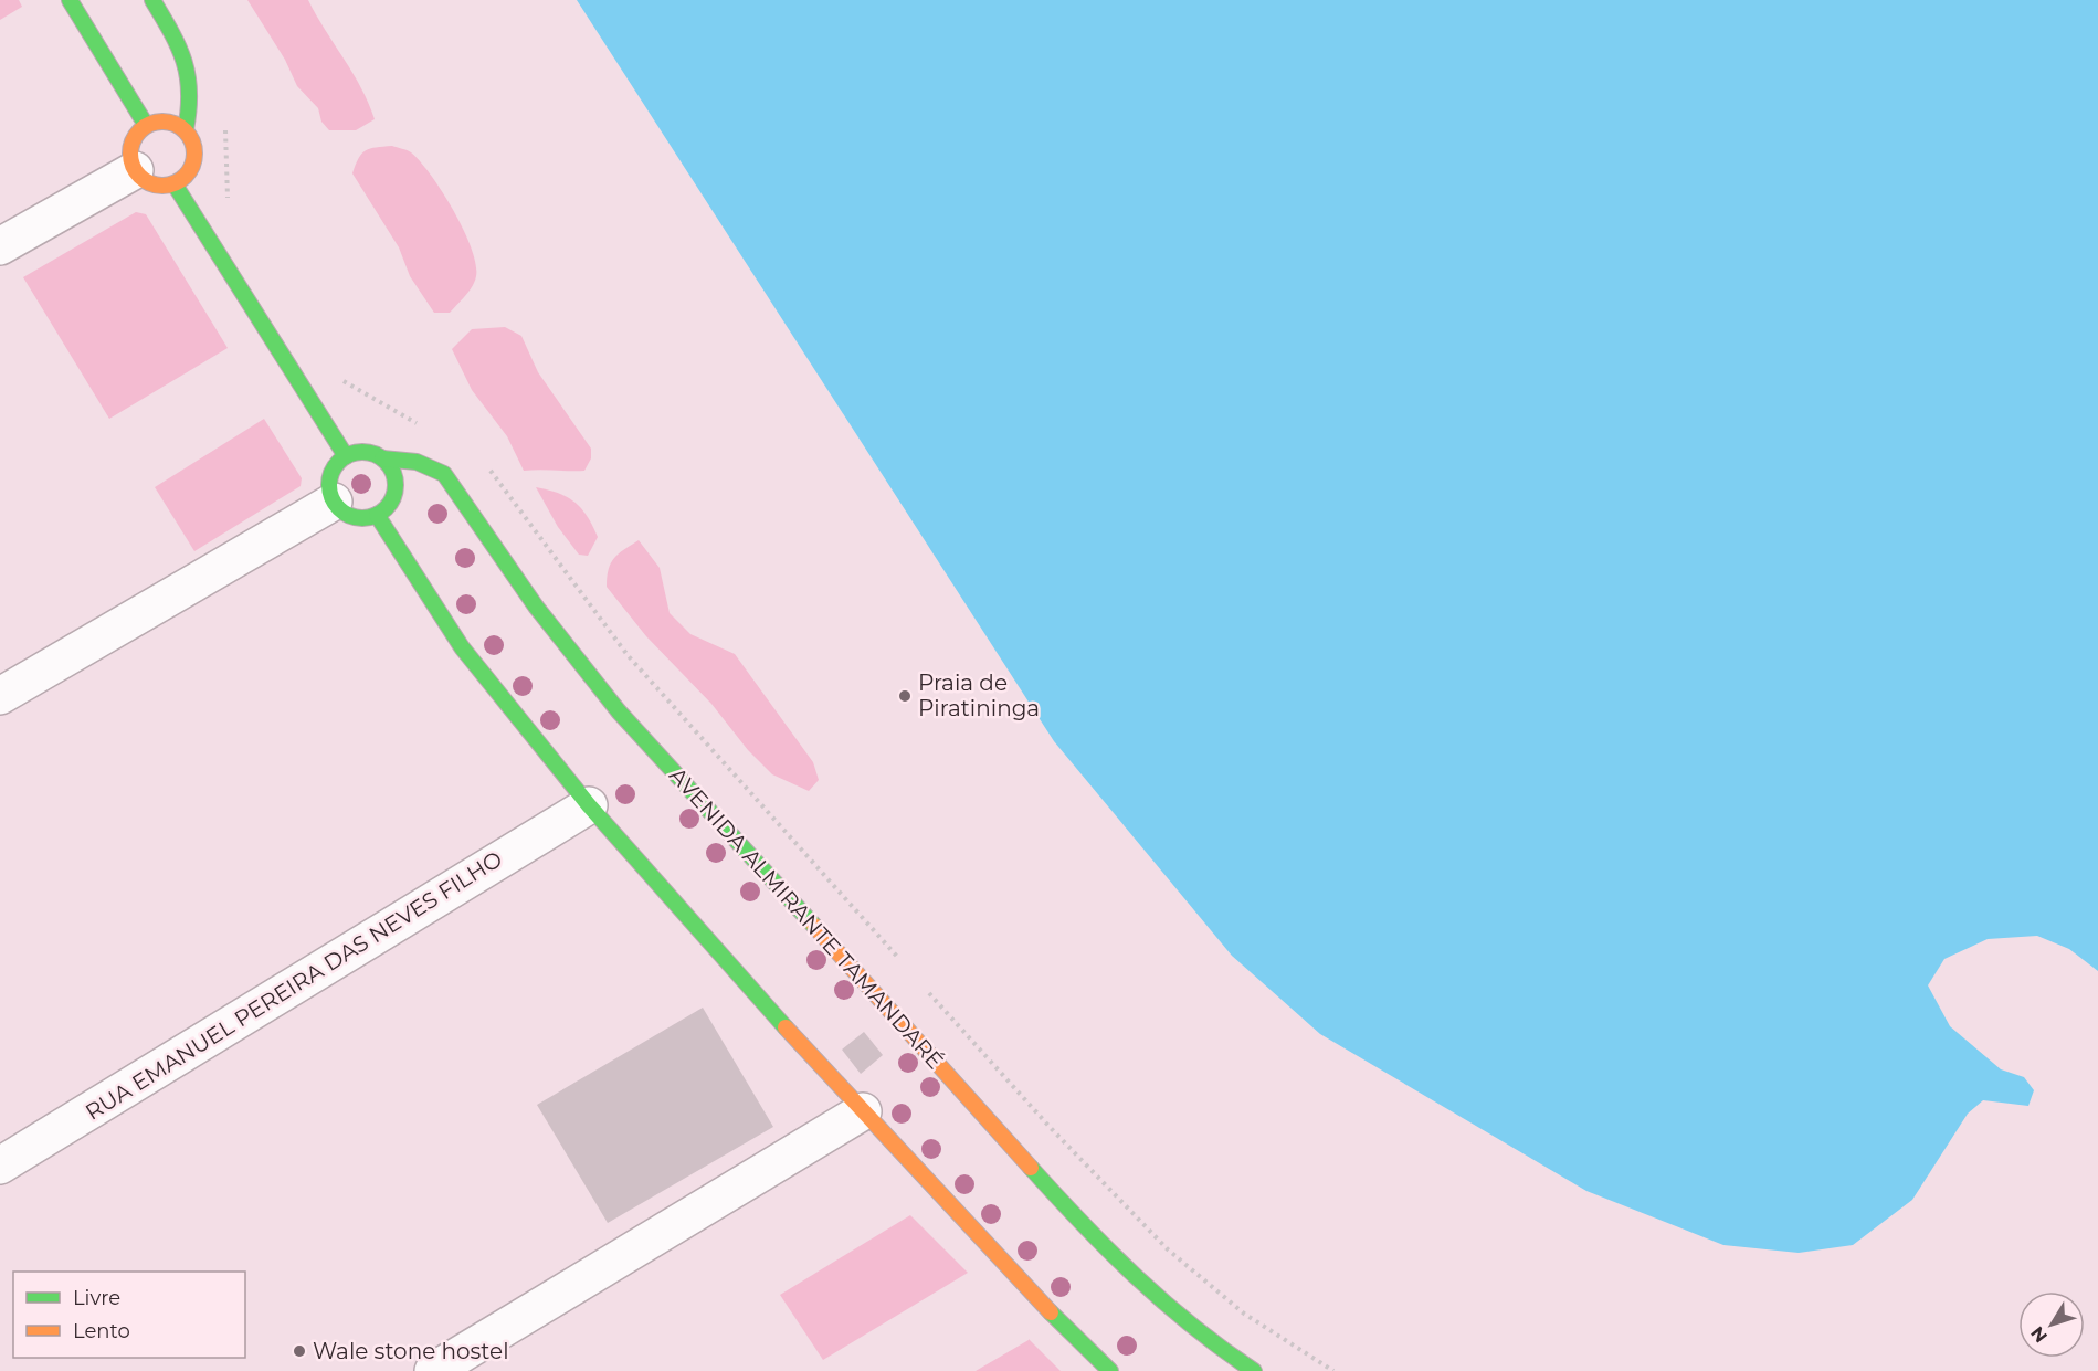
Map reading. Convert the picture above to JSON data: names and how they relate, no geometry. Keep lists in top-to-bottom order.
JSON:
{
  "streets": {
    "street": ["AVENIDA ALMIRANTE TAMANDARÉ", "RUA EMANUEL PEREIRA DAS NEVES FILHO"]
  },
  "places": ["Praia de Piratininga", "Wale stone hostel"],
  "legend": ["Livre", "Lento"],
  "north": "bottom left"
}
